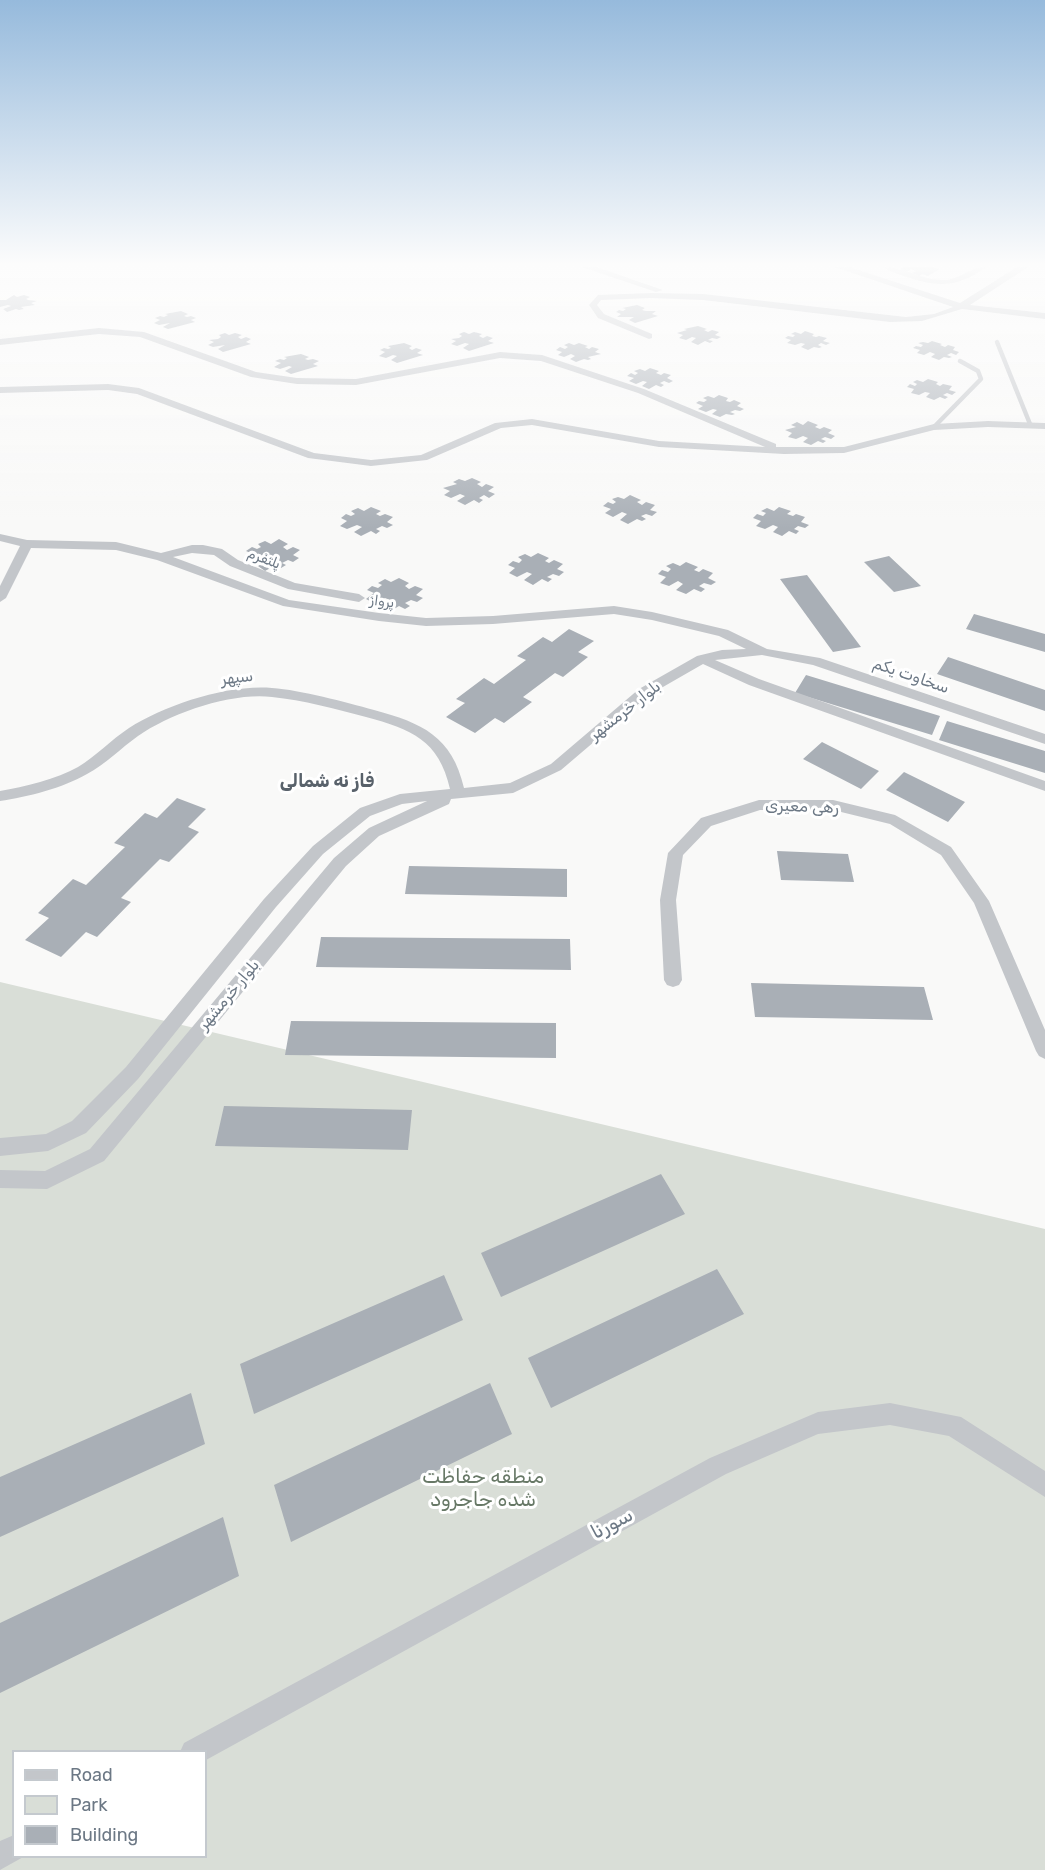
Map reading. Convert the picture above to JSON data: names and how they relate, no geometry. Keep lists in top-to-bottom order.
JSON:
{
  "streets": {
    "street": [
      "پلتفرم",
      "پرواز",
      "سخاوت یکم",
      "سپهر",
      "بلوار خرمشهر",
      "رهی معیری",
      "سورنا"
    ]
  },
  "crossings": [
    ["پلتفرم", "پرواز"],
    ["پرواز", "سخاوت یکم"],
    ["پرواز", "بلوار خرمشهر"],
    ["سخاوت یکم", "بلوار خرمشهر"],
    ["سپهر", "بلوار خرمشهر"]
  ],
  "districts": ["فاز نه شمالی"],
  "parks": ["منطقه حفاظت شده جاجرود"],
  "legend": ["Road", "Park", "Building"]
}
